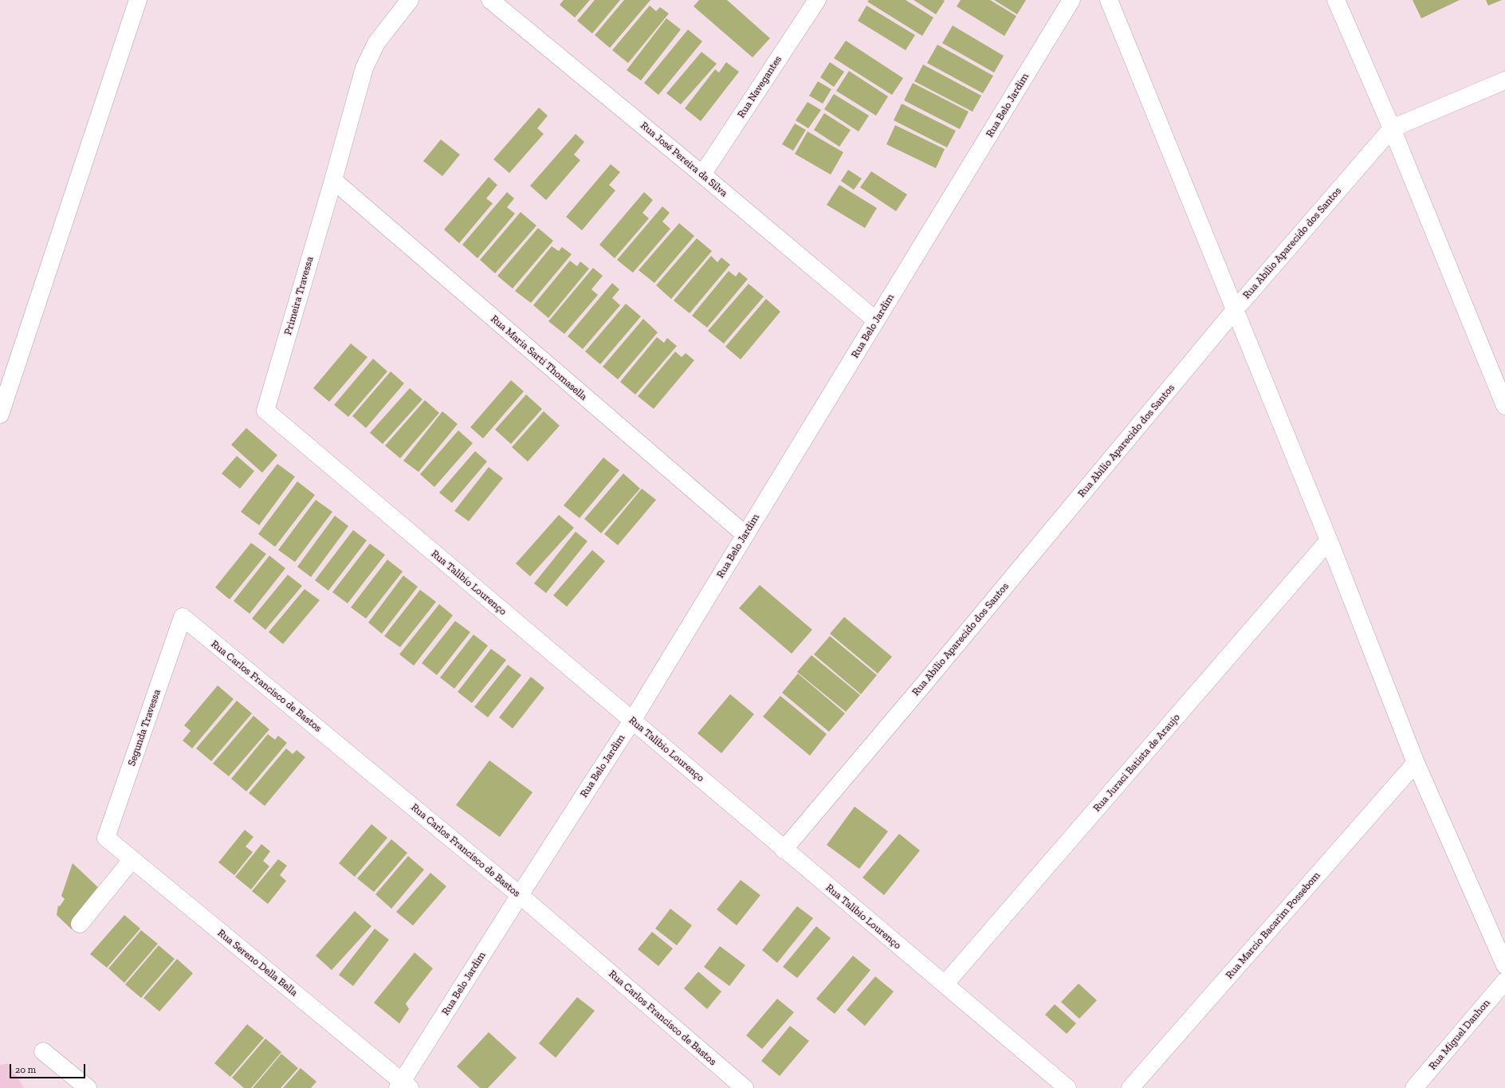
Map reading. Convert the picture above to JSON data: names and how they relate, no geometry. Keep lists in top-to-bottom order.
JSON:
{
  "streets": {
    "street": [
      "Rua Navegantes",
      "Rua Belo Jardim",
      "Rua José Pereira da Silva",
      "Rua Abilio Aparecido dos Santos",
      "Primeira Travessa",
      "Rua Maria Sarti Thomasella",
      "Rua Talibio Lourenço",
      "Rua Carlos Francisco de Bastos",
      "Segunda Travessa",
      "Rua Juraci Batista de Araujo",
      "Rua Marcio Bacarim Possebom",
      "Rua Sereno Della Bella",
      "Rua Miguel Danhon"
    ]
  },
  "crossings": [
    ["Rua Navegantes", "Rua José Pereira da Silva"],
    ["Rua Belo Jardim", "Rua José Pereira da Silva"],
    ["Rua Belo Jardim", "Rua Maria Sarti Thomasella"],
    ["Rua Belo Jardim", "Rua Talibio Lourenço"],
    ["Rua Belo Jardim", "Rua Carlos Francisco de Bastos"],
    ["Rua Belo Jardim", "Rua Sereno Della Bella"],
    ["Rua Abilio Aparecido dos Santos", "Rua Talibio Lourenço"],
    ["Primeira Travessa", "Rua Maria Sarti Thomasella"],
    ["Primeira Travessa", "Rua Talibio Lourenço"],
    ["Rua Talibio Lourenço", "Rua Juraci Batista de Araujo"],
    ["Rua Carlos Francisco de Bastos", "Segunda Travessa"],
    ["Segunda Travessa", "Rua Sereno Della Bella"]
  ],
  "scale_bar": "20 m"
}
